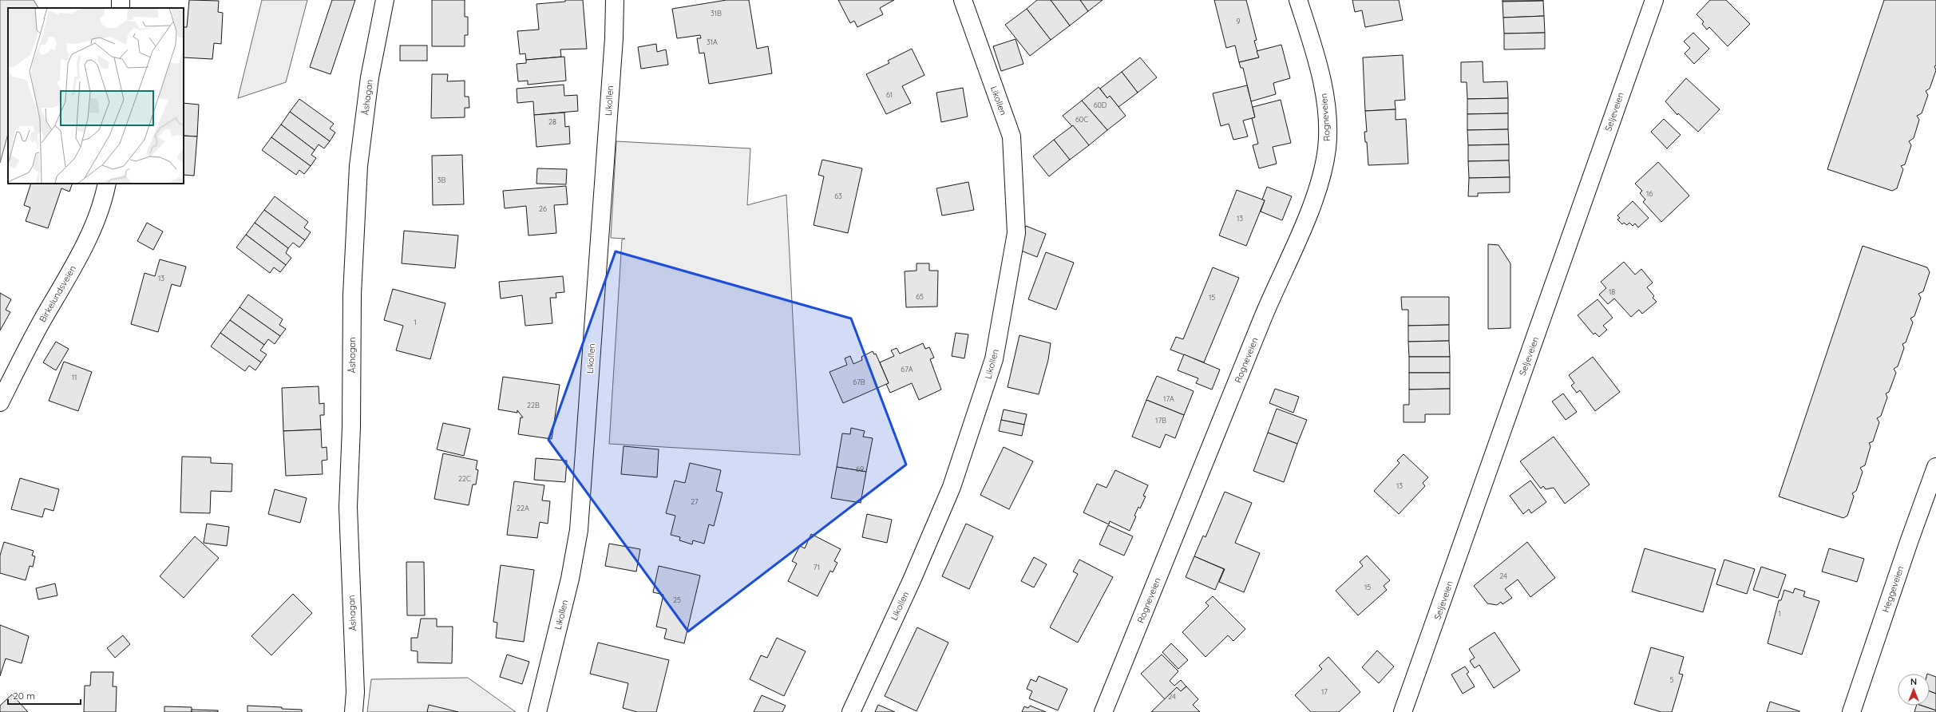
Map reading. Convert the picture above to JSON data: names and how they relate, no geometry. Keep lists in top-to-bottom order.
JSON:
{
  "streets": {
    "street": [
      "Åshagan",
      "Likollen",
      "Seljeveien",
      "Rogneveien",
      "Birkelundsveien",
      "Heggeveien"
    ]
  },
  "house_numbers": [
    "31B",
    "9",
    "31A",
    "61",
    "60D",
    "60C",
    "28",
    "3B",
    "16",
    "63",
    "26",
    "13",
    "13",
    "18",
    "65",
    "15",
    "1",
    "67A",
    "11",
    "67B",
    "17A",
    "22B",
    "17B",
    "69",
    "22C",
    "13",
    "27",
    "22A",
    "71",
    "24",
    "15",
    "25",
    "1",
    "5",
    "17",
    "24"
  ],
  "scale_bar": "20 m",
  "north": "top"
}
